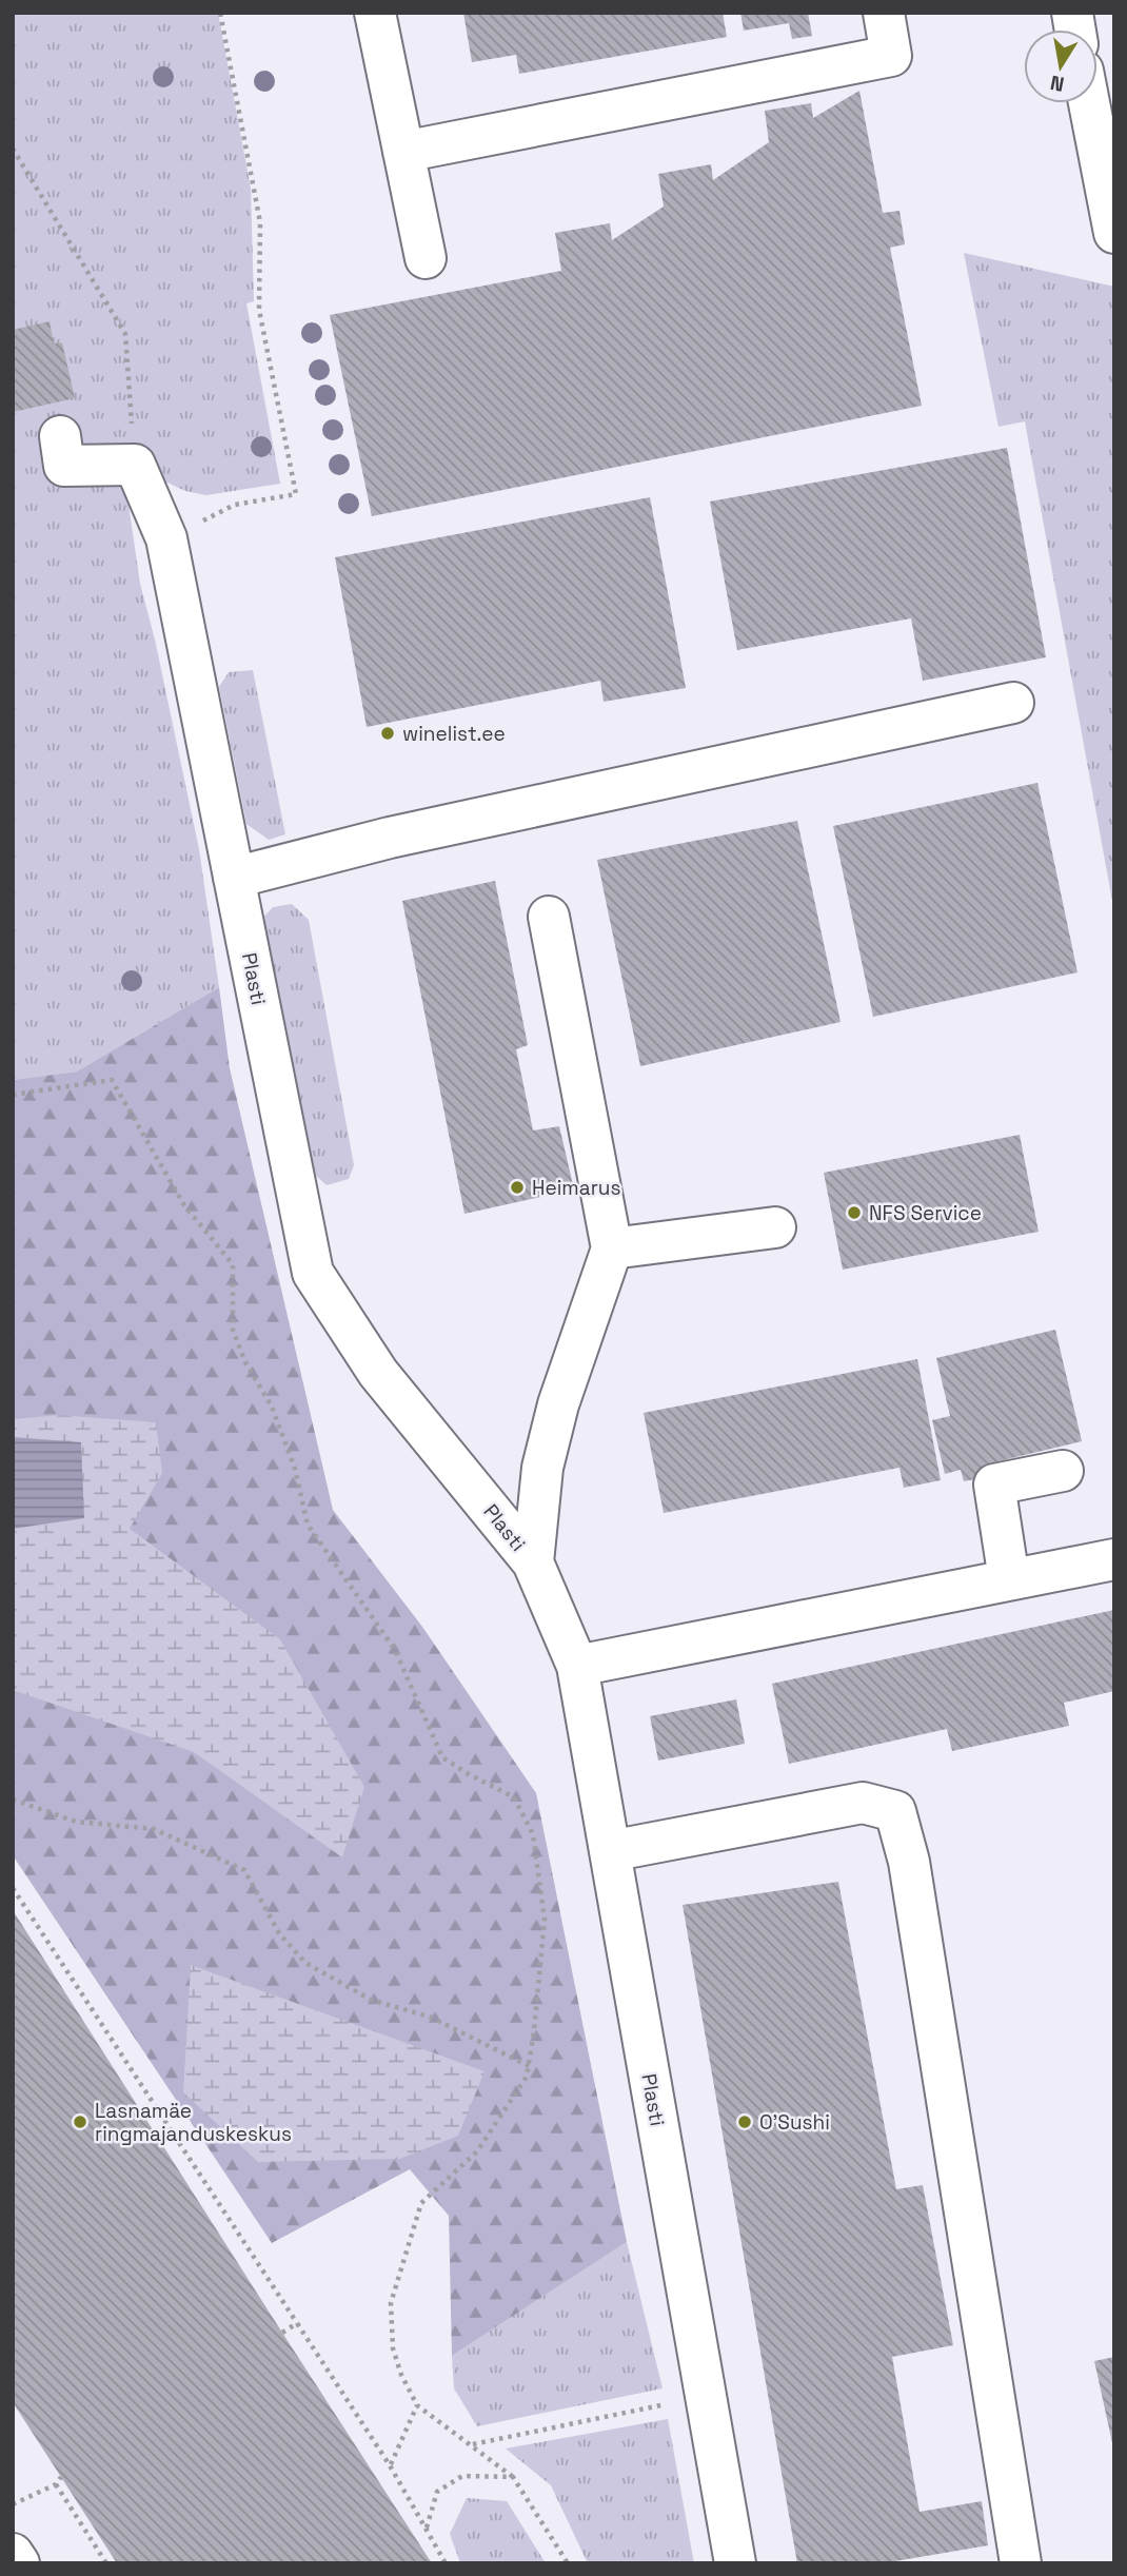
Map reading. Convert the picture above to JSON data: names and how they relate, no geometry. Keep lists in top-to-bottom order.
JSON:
{
  "streets": {
    "lane": ["Plasti"]
  },
  "places": [
    "winelist.ee",
    "Heimarus",
    "NFS Service",
    "Lasnamäe ringmajanduskeskus",
    "O'Sushi"
  ],
  "north": "bottom"
}
